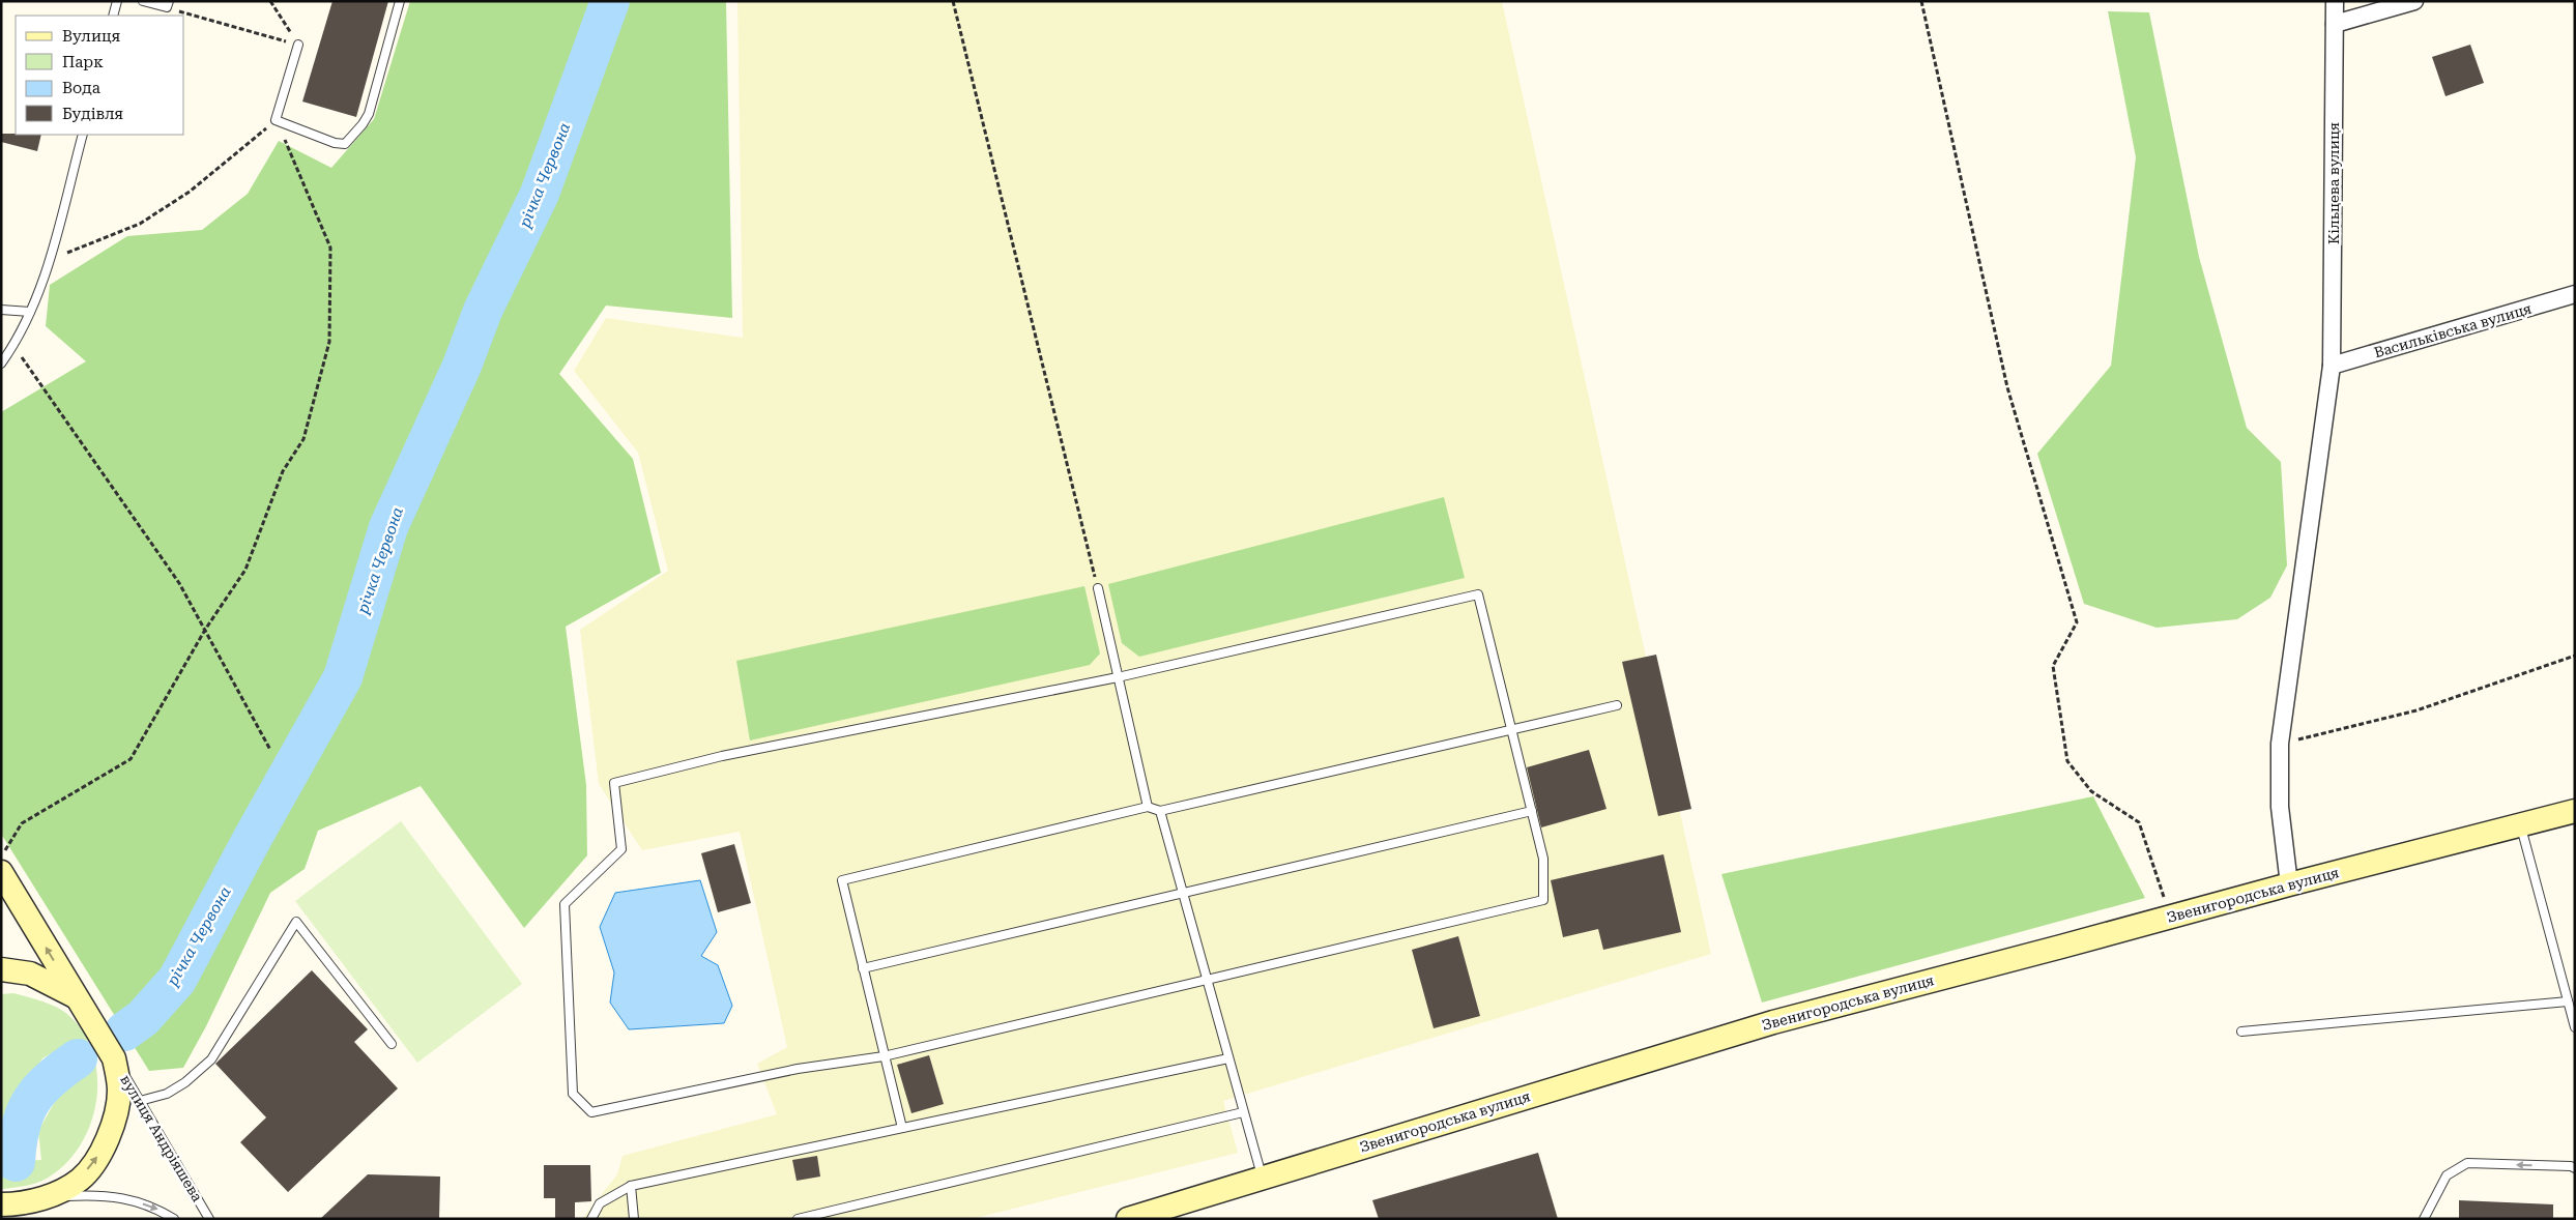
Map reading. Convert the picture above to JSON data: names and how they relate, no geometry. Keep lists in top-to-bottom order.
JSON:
{
  "streets": {
    "street": ["Кільцева вулиця", "Васильківська вулиця", "Звенигородська вулиця"],
    "lane": ["вулиця Андріяшева"]
  },
  "crossings": [
    ["Кільцева вулиця", "Васильківська вулиця"],
    ["Кільцева вулиця", "Звенигородська вулиця"]
  ],
  "water": ["річка Червона"],
  "legend": [
    "Вулиця",
    "Парк",
    "Вода",
    "Будівля"
  ]
}
